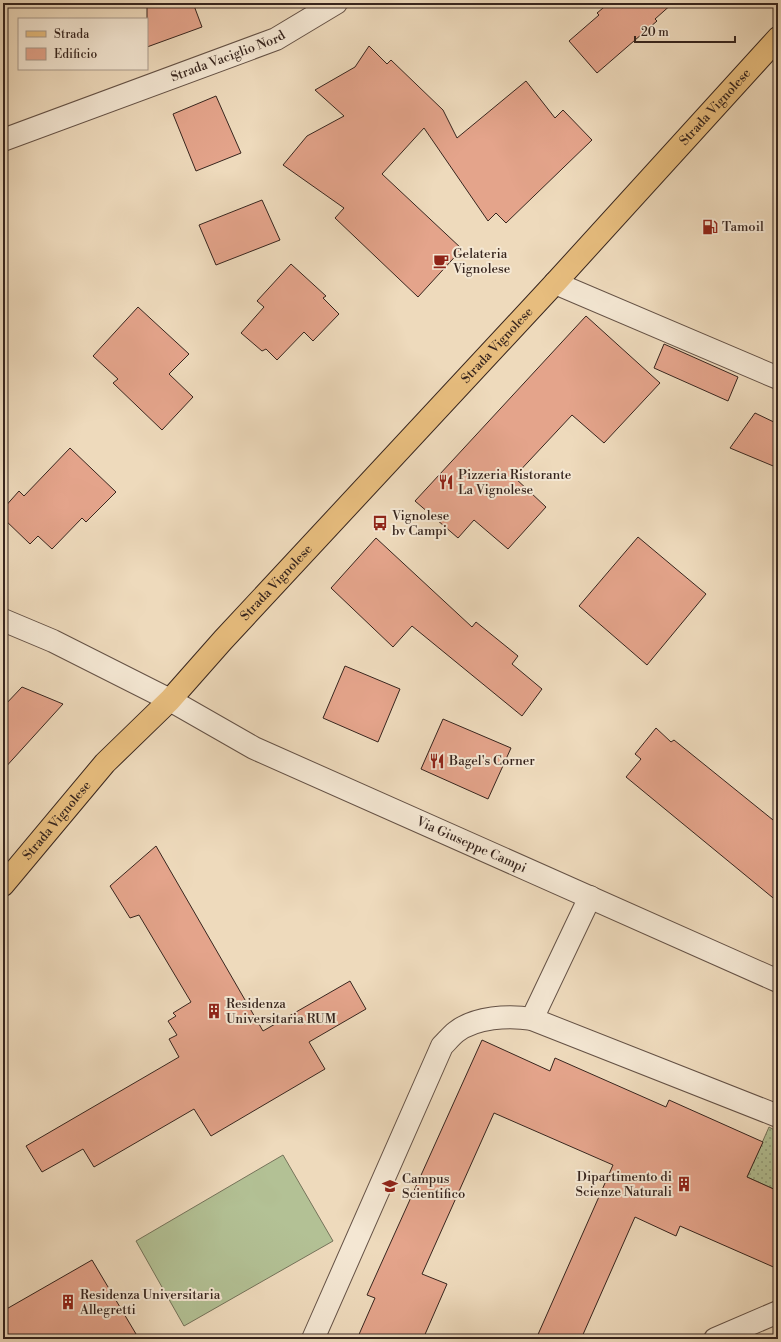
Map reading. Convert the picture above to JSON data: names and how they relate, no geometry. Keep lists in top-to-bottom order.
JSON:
{
  "streets": {
    "main road": ["Strada Vignolese"],
    "street": ["Strada Vaciglio Nord", "Via Giuseppe Campi"]
  },
  "crossings": [
    ["Strada Vignolese", "Via Giuseppe Campi"]
  ],
  "places": {
    "fuel station": ["Tamoil"],
    "cafe": ["Gelateria Vignolese"],
    "restaurant": ["Pizzeria Ristorante La Vignolese", "Bagel's Corner"],
    "bus stop": ["Vignolese bv Campi"],
    "building": ["Residenza Universitaria RUM", "Dipartimento di Scienze Naturali", "Residenza Universitaria Allegretti"],
    "school or university": ["Campus Scientifico"]
  },
  "legend": ["Strada", "Edificio"],
  "scale_bar": "20 m"
}
